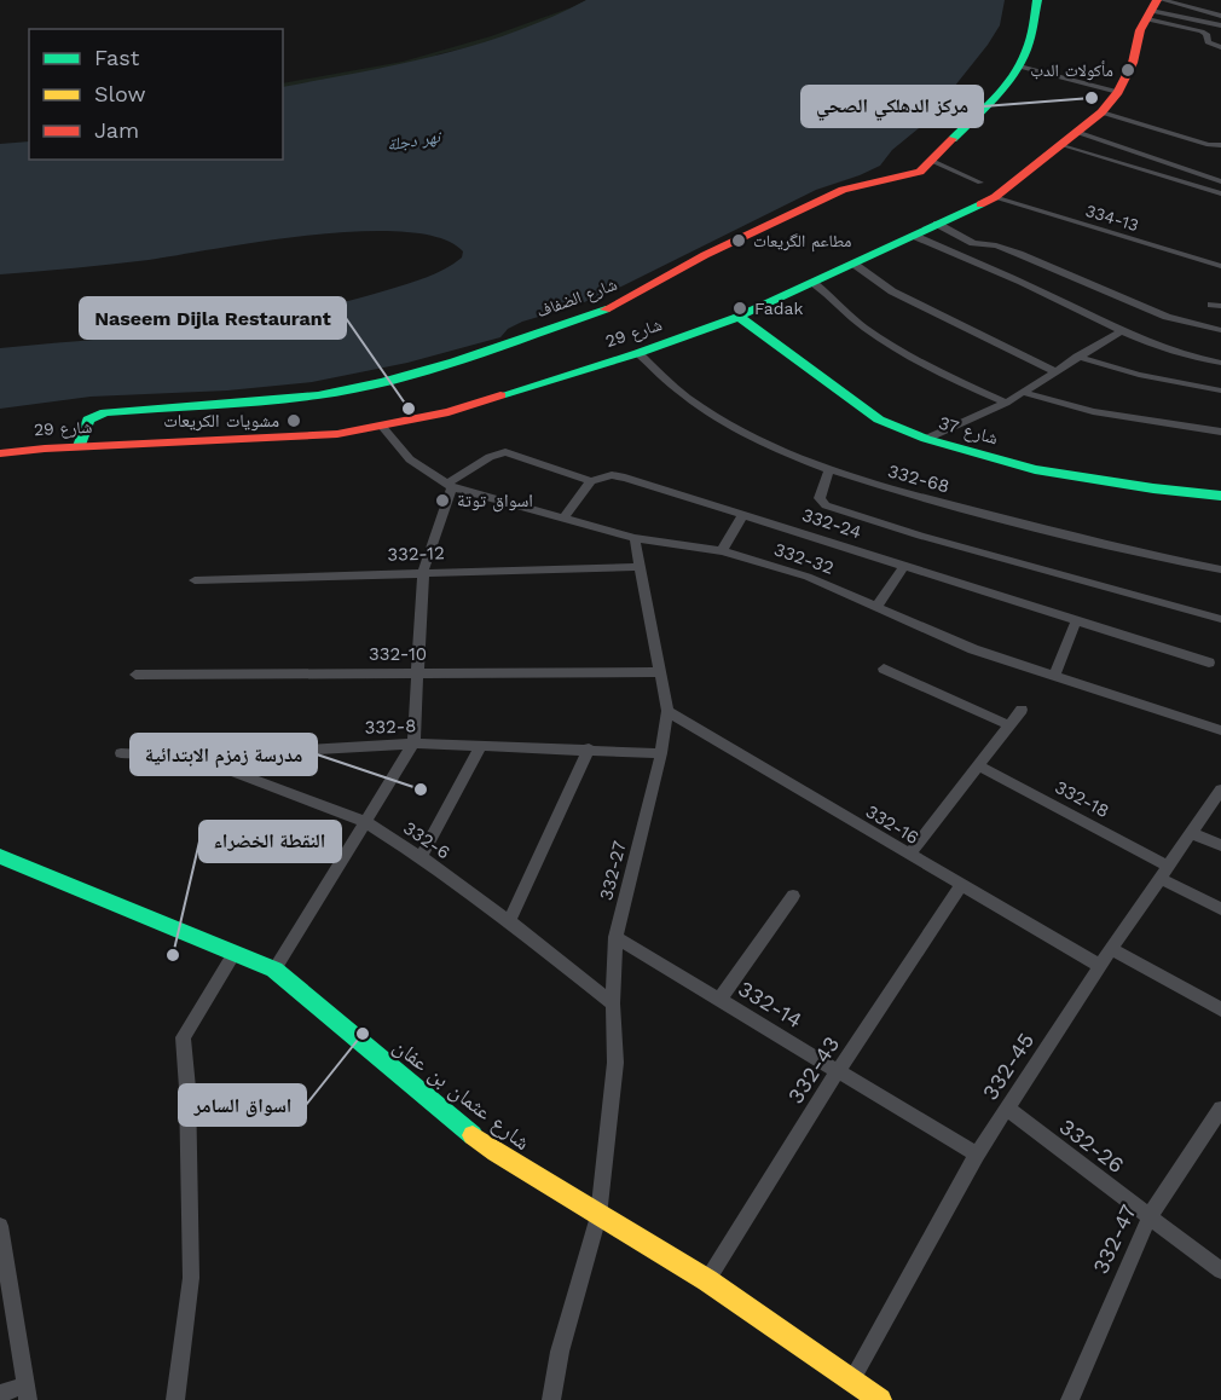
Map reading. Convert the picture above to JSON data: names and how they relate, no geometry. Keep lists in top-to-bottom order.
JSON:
{
  "streets": {
    "street": [
      "334-13",
      "شارع الضفاف",
      "شارع 29",
      "شارع 37",
      "332-68",
      "332-24",
      "332-12",
      "332-32",
      "332-10",
      "332-8",
      "332-18",
      "332-16",
      "332-6",
      "332-27",
      "332-14",
      "332-45",
      "332-43",
      "شارع عثمان بن عفان",
      "332-26",
      "332-47"
    ]
  },
  "crossings": [
    ["334-13", "شارع 29"],
    ["شارع الضفاف", "شارع 29"],
    ["شارع 29", "شارع 37"],
    ["شارع 29", "332-68"],
    ["شارع 29", "332-32"],
    ["332-24", "332-32"],
    ["332-12", "332-27"],
    ["332-32", "332-27"],
    ["332-10", "332-27"],
    ["332-8", "332-6"],
    ["332-8", "332-27"],
    ["332-18", "332-45"],
    ["332-16", "332-27"],
    ["332-16", "332-45"],
    ["332-16", "332-43"],
    ["332-6", "332-27"],
    ["332-27", "332-14"],
    ["332-27", "شارع عثمان بن عفان"],
    ["332-14", "332-45"],
    ["332-14", "332-43"],
    ["332-45", "شارع عثمان بن عفان"],
    ["332-45", "332-26"],
    ["332-43", "شارع عثمان بن عفان"],
    ["332-26", "332-47"]
  ],
  "water": ["نهر دجلة"],
  "places": [
    "مأكولات الدب",
    "مركز الدهلكي الصحي",
    "مطاعم الگريعات",
    "Fadak",
    "Naseem Dijla Restaurant",
    "مشويات الكريعات",
    "اسواق توتة",
    "مدرسة زمزم الابتدائية",
    "النقطة الخضراء",
    "اسواق السامر"
  ],
  "legend": ["Fast", "Slow", "Jam"]
}
